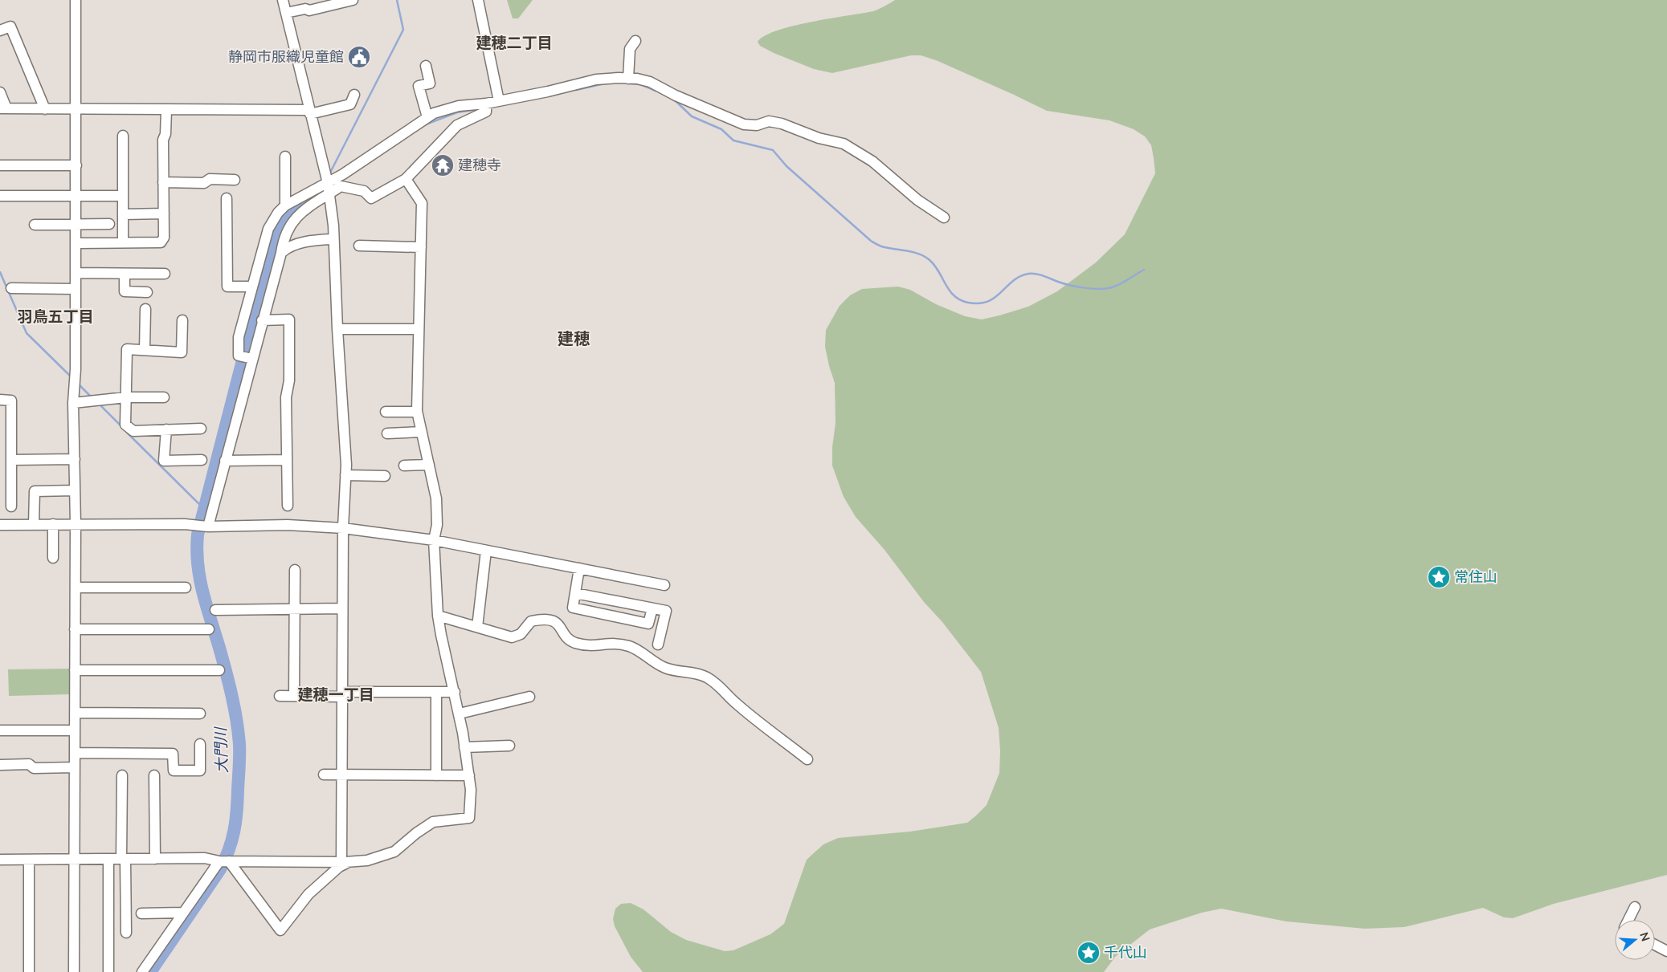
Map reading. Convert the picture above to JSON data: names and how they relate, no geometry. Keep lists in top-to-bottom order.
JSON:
{
  "districts": [
    "建穂二丁目",
    "羽鳥五丁目",
    "建穂",
    "建穂一丁目"
  ],
  "water": ["大門川"],
  "places": {
    "public building": ["静岡市服織児童館"],
    "temple": ["建穂寺"],
    "place": ["常住山", "千代山"]
  },
  "north": "right"
}
